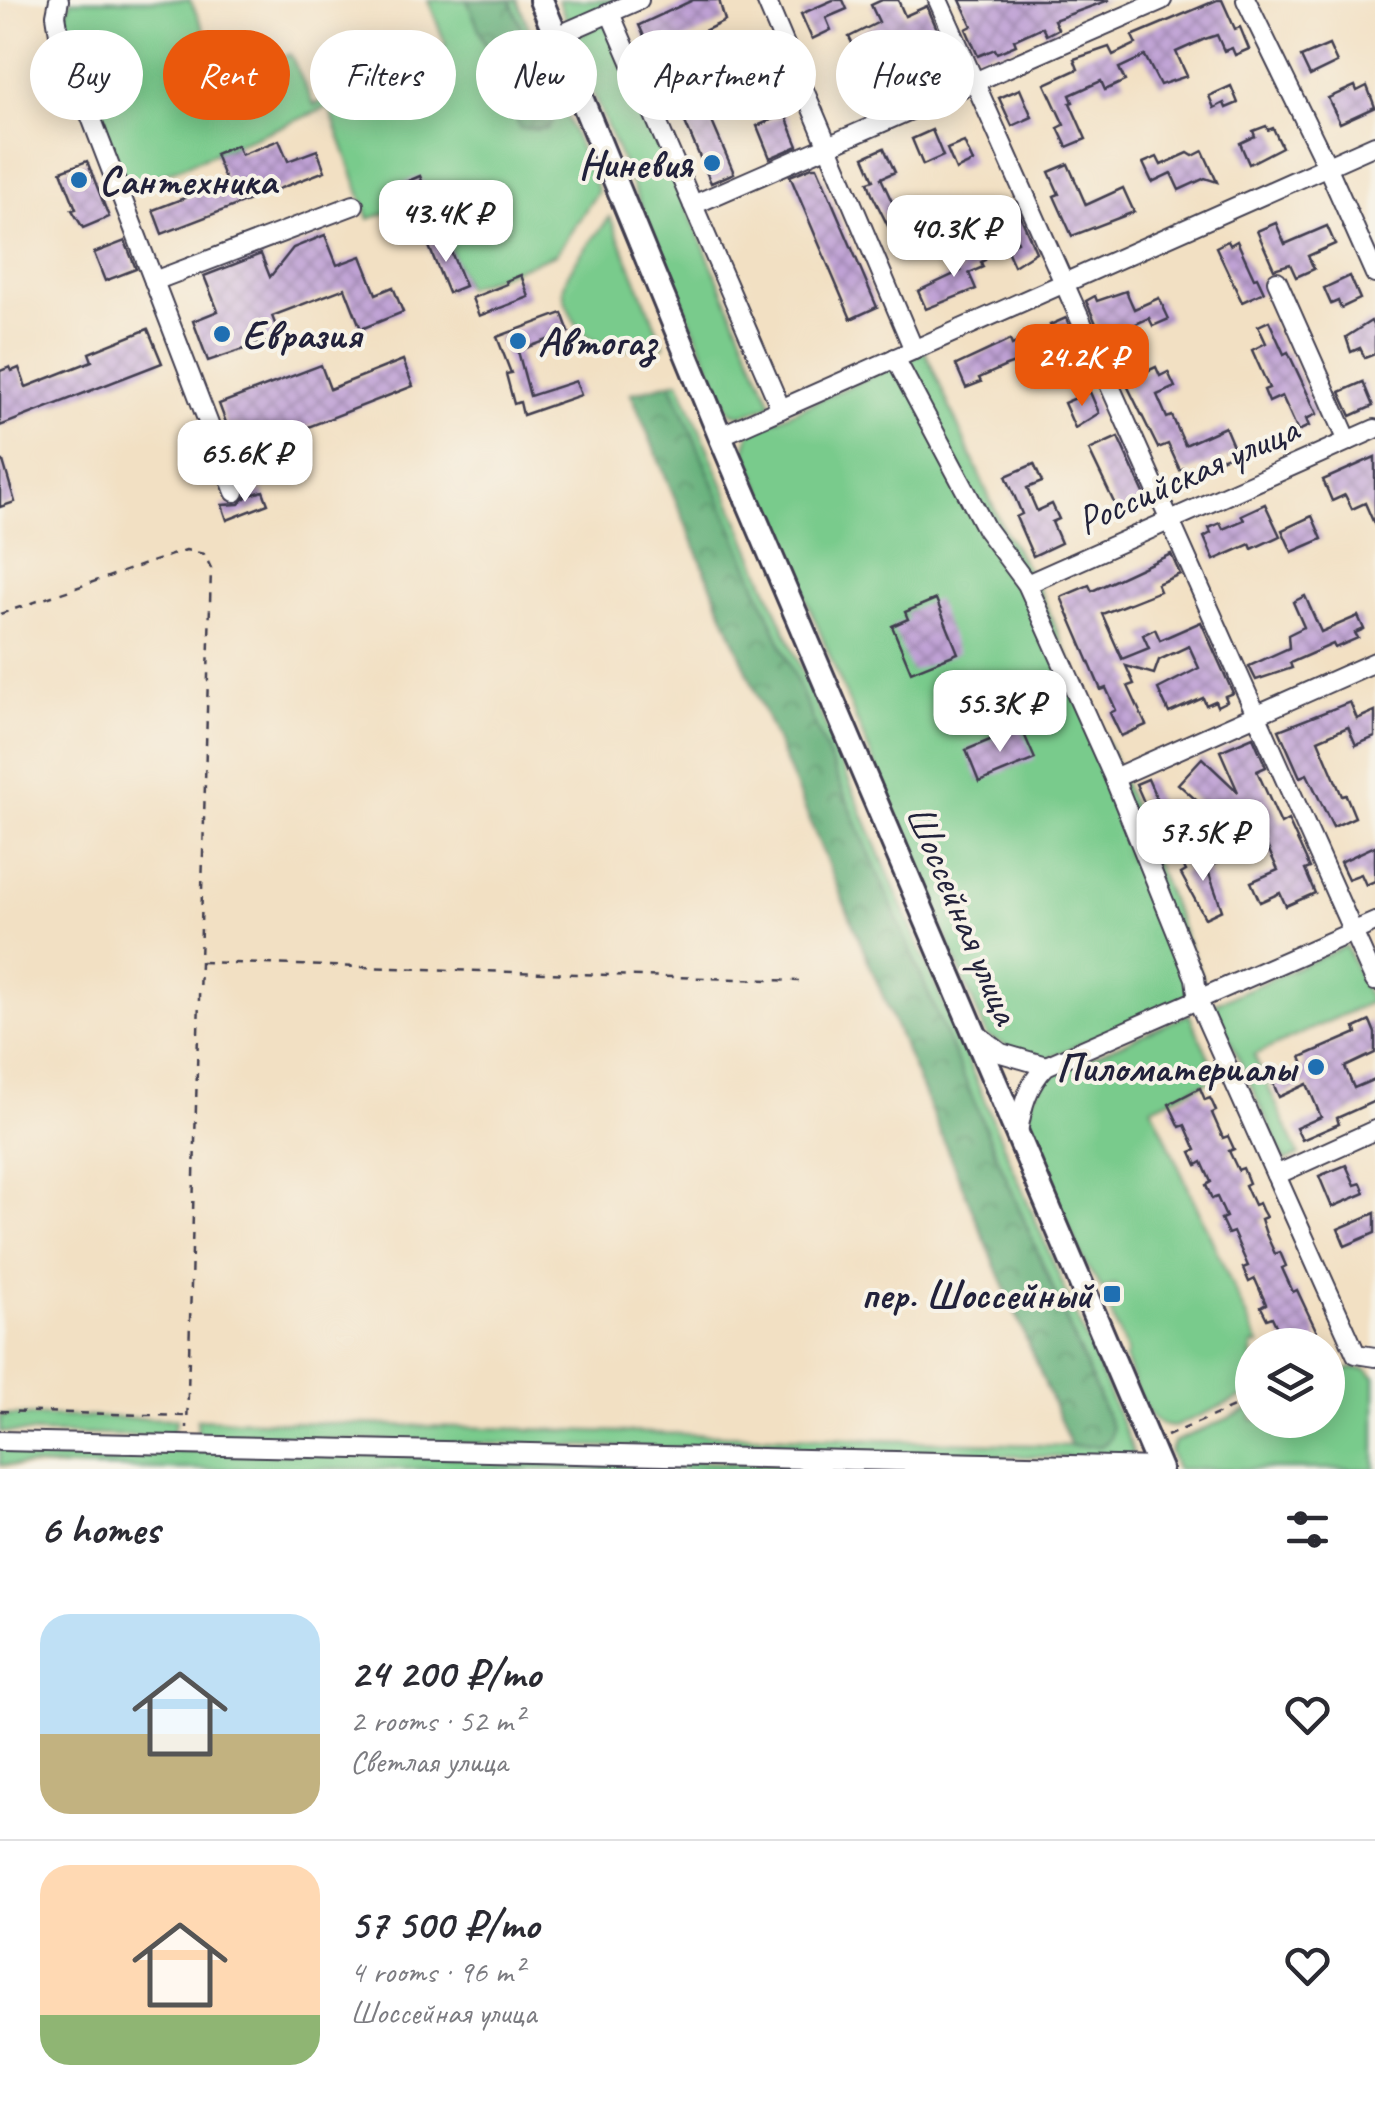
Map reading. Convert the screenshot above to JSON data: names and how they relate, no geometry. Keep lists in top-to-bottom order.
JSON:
{
  "streets": {
    "main road": ["Шоссейная улица"],
    "street": ["Российская улица"]
  },
  "places": {
    "other": [
      "Ниневия",
      "Сантехника",
      "Евразия",
      "Автогаз",
      "Пиломатериалы"
    ],
    "transit": ["пер. Шоссейный"]
  },
  "page": {
    "chip": [
      "Buy",
      "Rent",
      "Filters",
      "New",
      "Apartment",
      "House"
    ],
    "price": [
      "43.4K ₽",
      "40.3K ₽",
      "24.2K ₽",
      "65.6K ₽",
      "55.3K ₽",
      "57.5K ₽"
    ],
    "heading": "6 homes",
    "list": [
      {
        "name": "24 200 ₽/mo",
        "note": "2 rooms · 52 m² · Светлая улица"
      },
      {
        "name": "57 500 ₽/mo",
        "note": "4 rooms · 96 m² · Шоссейная улица"
      }
    ]
  }
}
